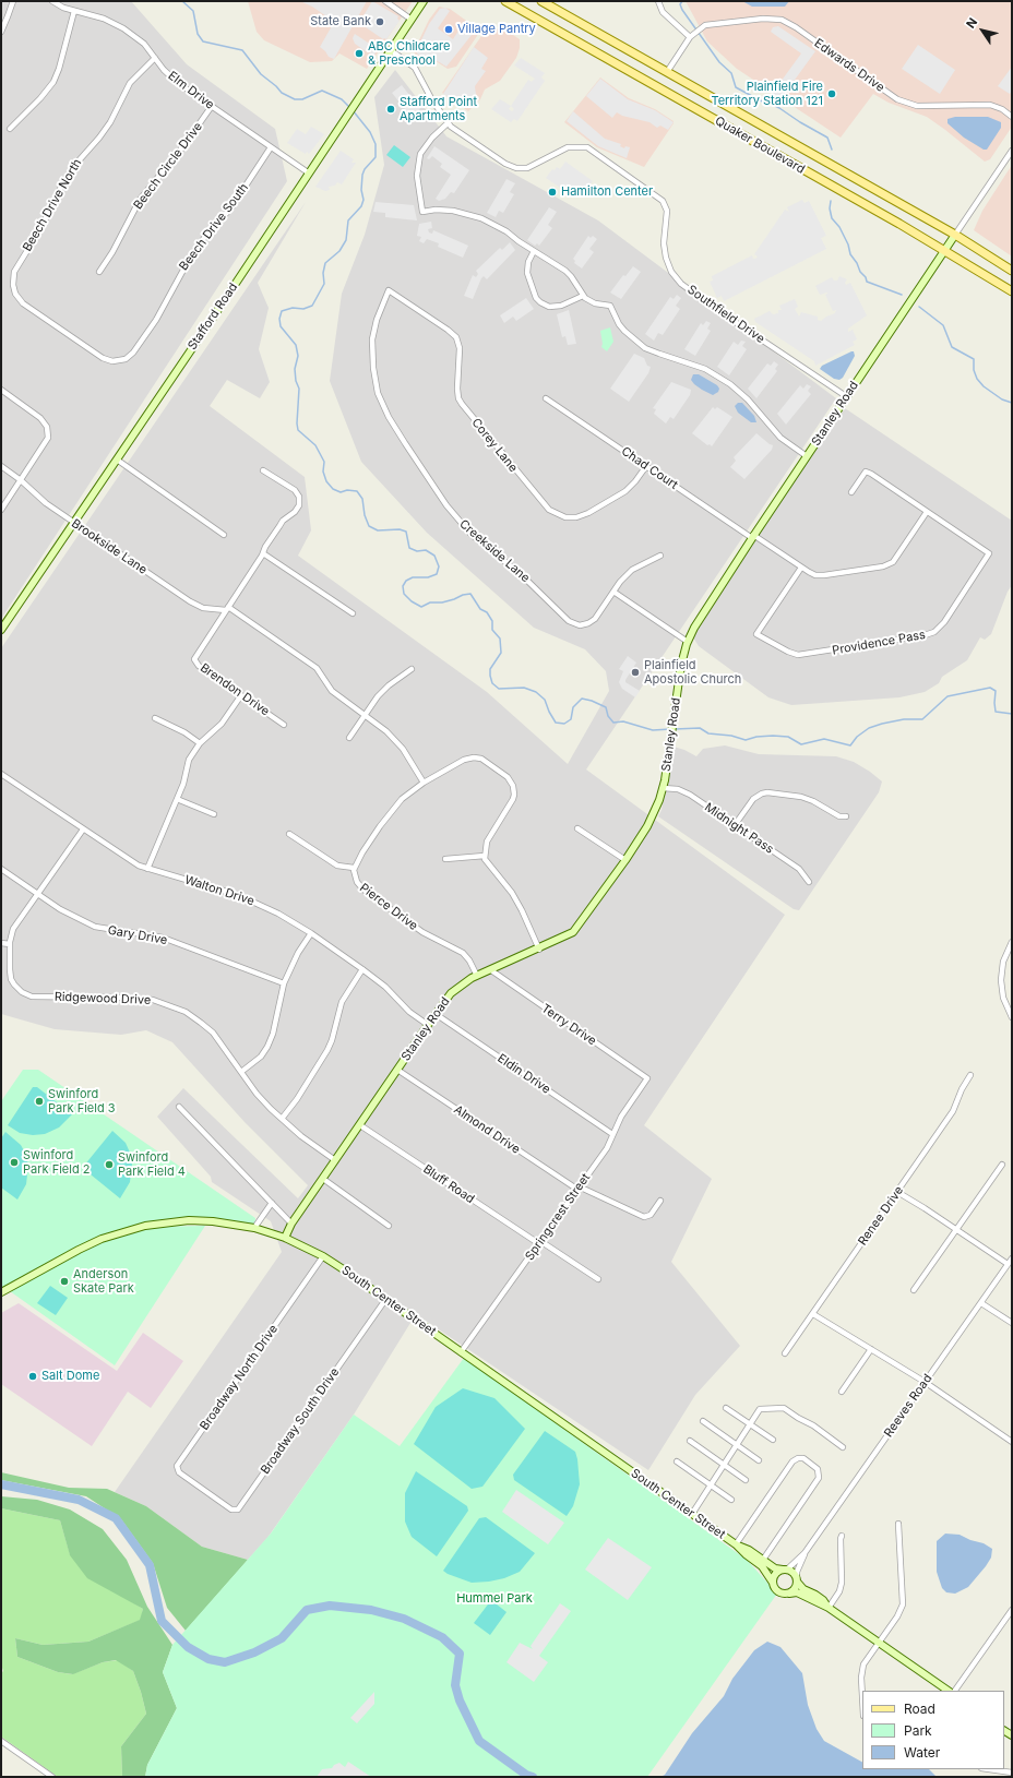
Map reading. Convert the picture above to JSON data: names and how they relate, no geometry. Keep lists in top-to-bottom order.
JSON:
{
  "streets": {
    "main road": ["Quaker Boulevard"],
    "street": [
      "Edwards Drive",
      "Elm Drive",
      "Beech Circle Drive",
      "Beech Drive North",
      "Beech Drive South",
      "Southfield Drive",
      "Stafford Road",
      "Stanley Road",
      "Corey Lane",
      "Chad Court",
      "Brookside Lane",
      "Creekside Lane",
      "Providence Pass",
      "Brendon Drive",
      "Midnight Pass",
      "Walton Drive",
      "Pierce Drive",
      "Gary Drive",
      "Ridgewood Drive",
      "Terry Drive",
      "Eldin Drive",
      "Almond Drive",
      "Bluff Road",
      "Renee Drive",
      "Springcrest Street",
      "South Center Street",
      "Broadway North Drive",
      "Reeves Road",
      "Broadway South Drive"
    ]
  },
  "crossings": [
    ["Edwards Drive", "Quaker Boulevard"],
    ["Elm Drive", "Beech Circle Drive"],
    ["Elm Drive", "Beech Drive North"],
    ["Elm Drive", "Beech Drive South"],
    ["Elm Drive", "Stafford Road"],
    ["Quaker Boulevard", "Stanley Road"],
    ["Beech Drive North", "Beech Drive South"],
    ["Southfield Drive", "Stafford Road"],
    ["Southfield Drive", "Stanley Road"],
    ["Stafford Road", "Brookside Lane"],
    ["Stanley Road", "Chad Court"],
    ["Stanley Road", "Midnight Pass"],
    ["Stanley Road", "Walton Drive"],
    ["Stanley Road", "Pierce Drive"],
    ["Stanley Road", "Ridgewood Drive"],
    ["Stanley Road", "Terry Drive"],
    ["Stanley Road", "Eldin Drive"],
    ["Stanley Road", "Almond Drive"],
    ["Stanley Road", "Bluff Road"],
    ["Stanley Road", "South Center Street"],
    ["Corey Lane", "Chad Court"],
    ["Corey Lane", "Creekside Lane"],
    ["Chad Court", "Providence Pass"],
    ["Brookside Lane", "Brendon Drive"],
    ["Brookside Lane", "Pierce Drive"],
    ["Walton Drive", "Ridgewood Drive"],
    ["Gary Drive", "Ridgewood Drive"],
    ["Terry Drive", "Springcrest Street"],
    ["Eldin Drive", "Springcrest Street"],
    ["Almond Drive", "Springcrest Street"],
    ["Bluff Road", "Springcrest Street"],
    ["Springcrest Street", "South Center Street"],
    ["South Center Street", "Broadway North Drive"],
    ["South Center Street", "Reeves Road"],
    ["South Center Street", "Broadway South Drive"],
    ["Broadway North Drive", "Broadway South Drive"]
  ],
  "parks": ["Hummel Park"],
  "places": [
    "State Bank",
    "Village Pantry",
    "ABC Childcare & Preschool",
    "Plainfield Fire Territory Station 121",
    "Stafford Point Apartments",
    "Hamilton Center",
    "Plainfield Apostolic Church",
    "Swinford Park Field 3",
    "Swinford Park Field 2",
    "Swinford Park Field 4",
    "Anderson Skate Park",
    "Salt Dome"
  ],
  "legend": ["Road", "Park", "Water"],
  "north": "top left"
}
